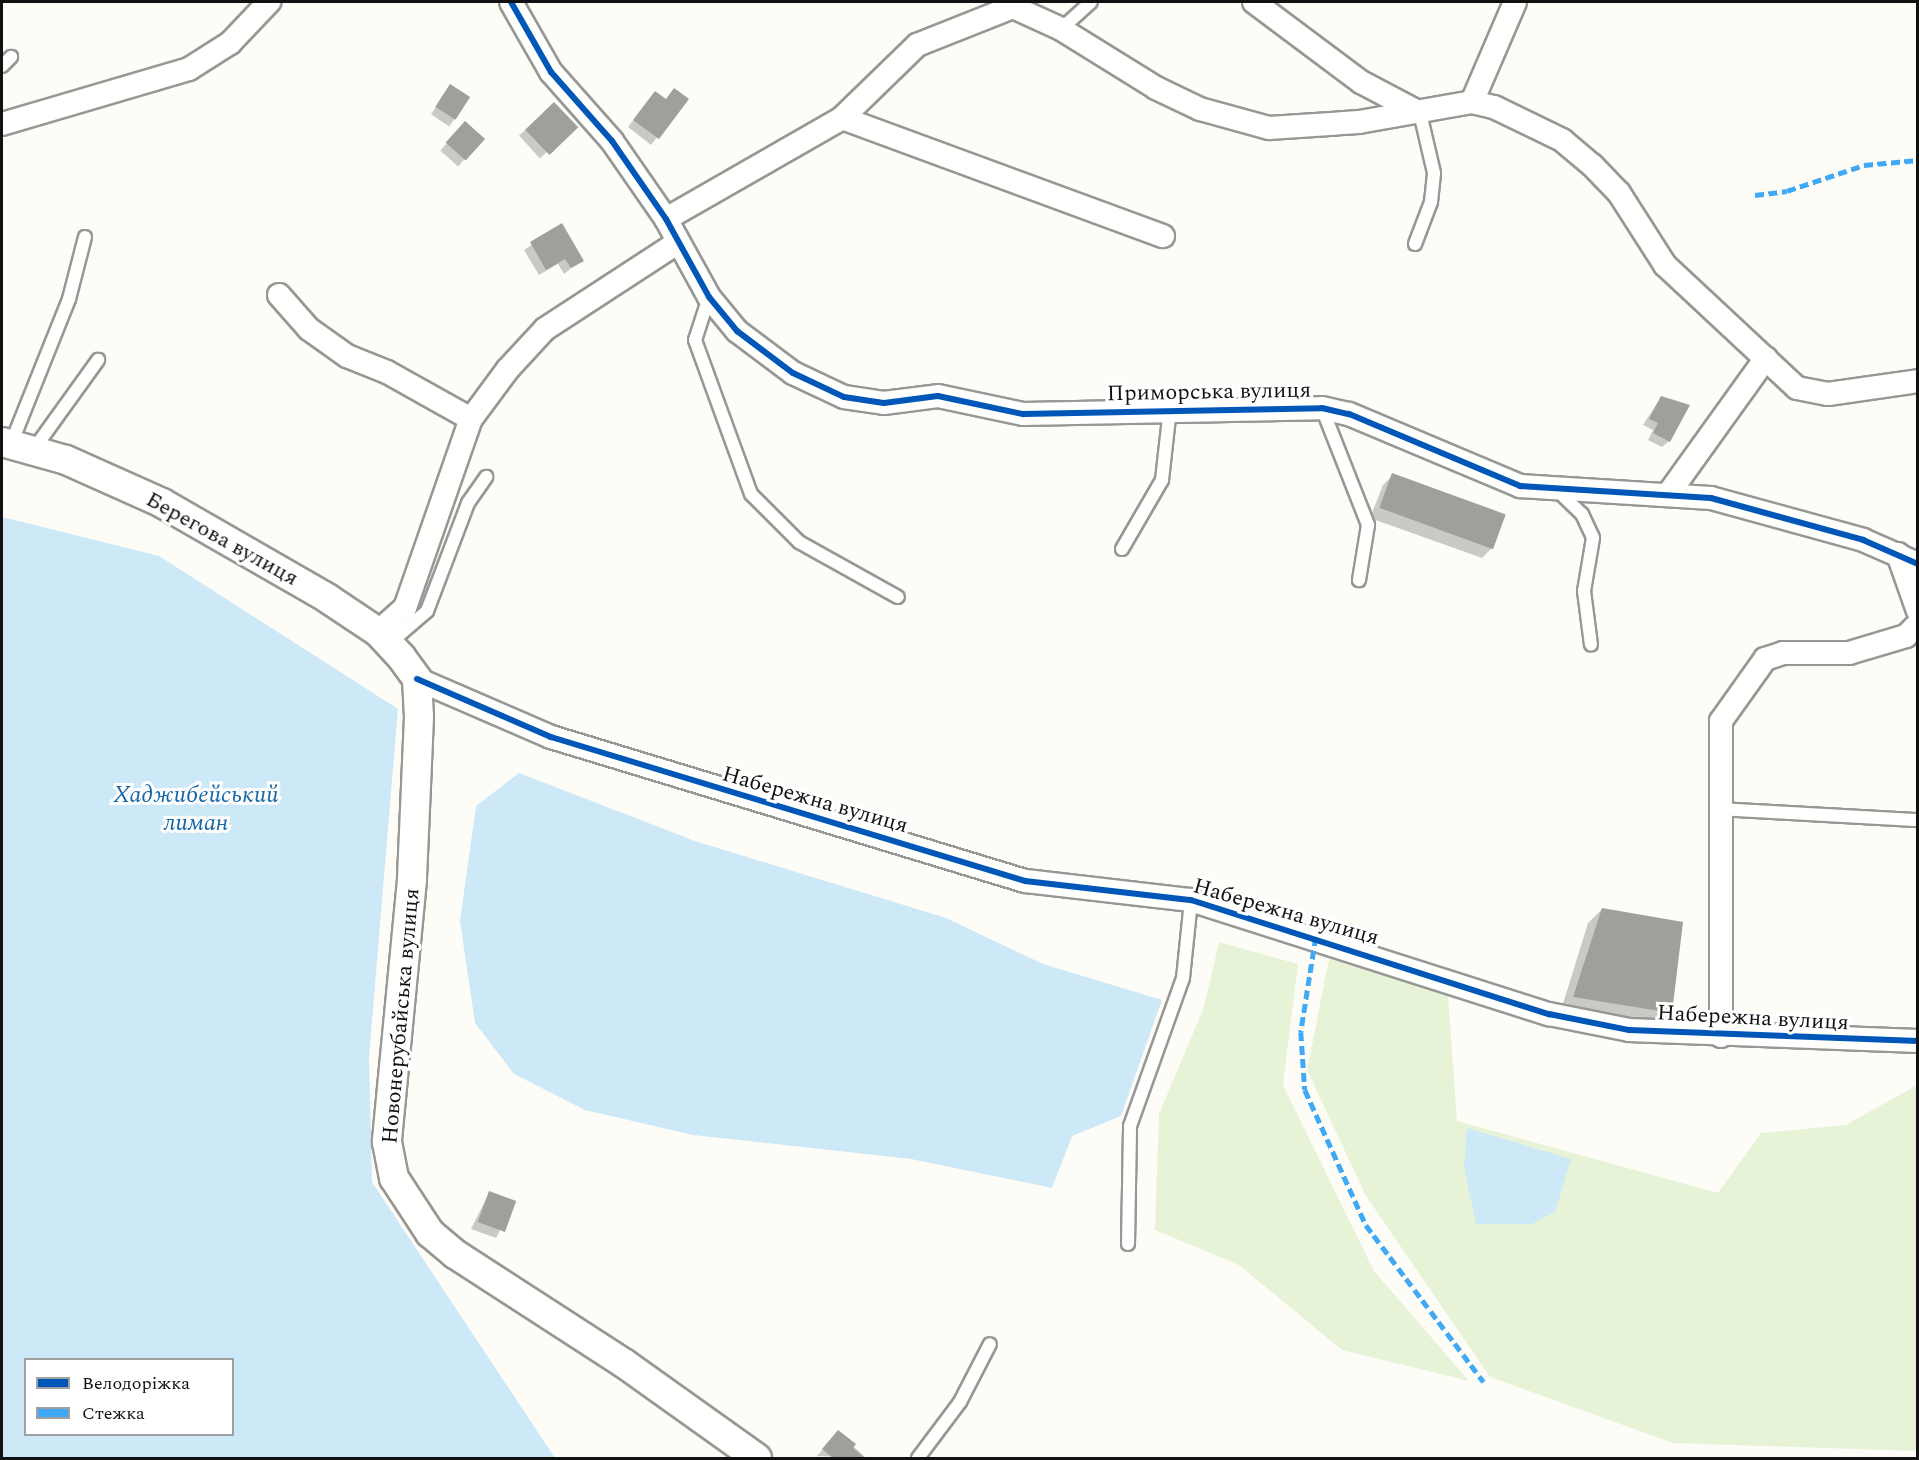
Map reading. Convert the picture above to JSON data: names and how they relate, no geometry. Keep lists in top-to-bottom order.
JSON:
{
  "streets": {
    "street": [
      "Приморська вулиця",
      "Берегова вулиця",
      "Набережна вулиця",
      "Новонерубайська вулиця"
    ]
  },
  "crossings": [
    ["Берегова вулиця", "Набережна вулиця"],
    ["Берегова вулиця", "Новонерубайська вулиця"],
    ["Набережна вулиця", "Новонерубайська вулиця"]
  ],
  "water": ["Хаджибейський лиман"],
  "legend": ["Велодоріжка", "Стежка"]
}
